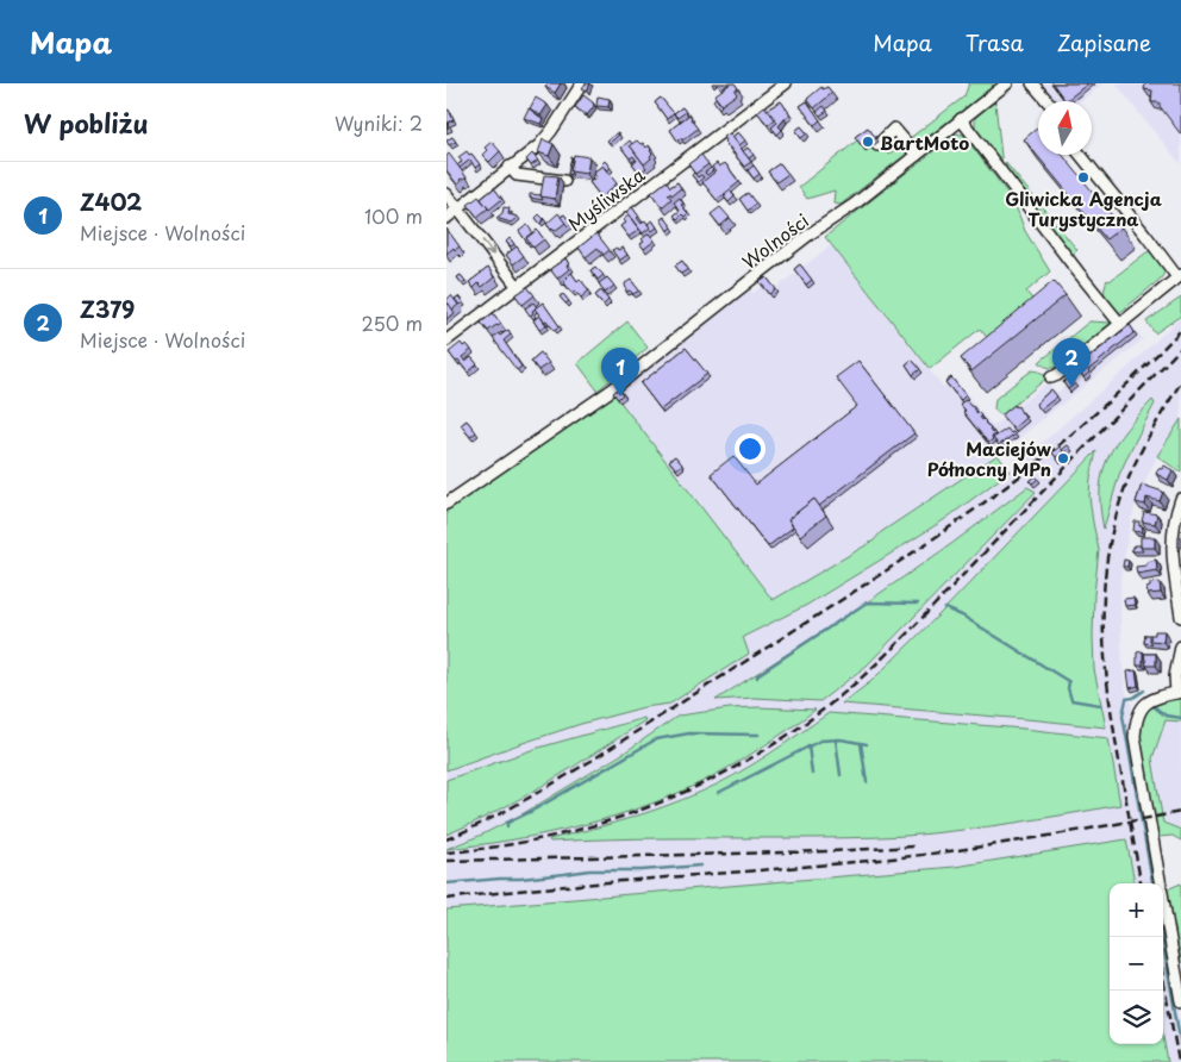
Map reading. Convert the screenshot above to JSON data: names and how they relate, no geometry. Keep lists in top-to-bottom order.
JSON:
{
  "streets": {
    "street": ["Myśliwska", "Wolności"]
  },
  "places": ["BartMoto", "Gliwicka Agencja Turystyczna", "Maciejów Północny MPn"],
  "north": "top",
  "page": {
    "header": "Mapa",
    "nav": ["Mapa", "Trasa", "Zapisane"],
    "heading": ["W pobliżu", "Wyniki: 2"],
    "list": [
      {
        "mark": "1",
        "name": "Z402",
        "note": "Miejsce · Wolności",
        "value": "100 m"
      },
      {
        "mark": "2",
        "name": "Z379",
        "note": "Miejsce · Wolności",
        "value": "250 m"
      }
    ],
    "pins": ["2", "1"],
    "map_buttons": ["+", "−"]
  }
}
